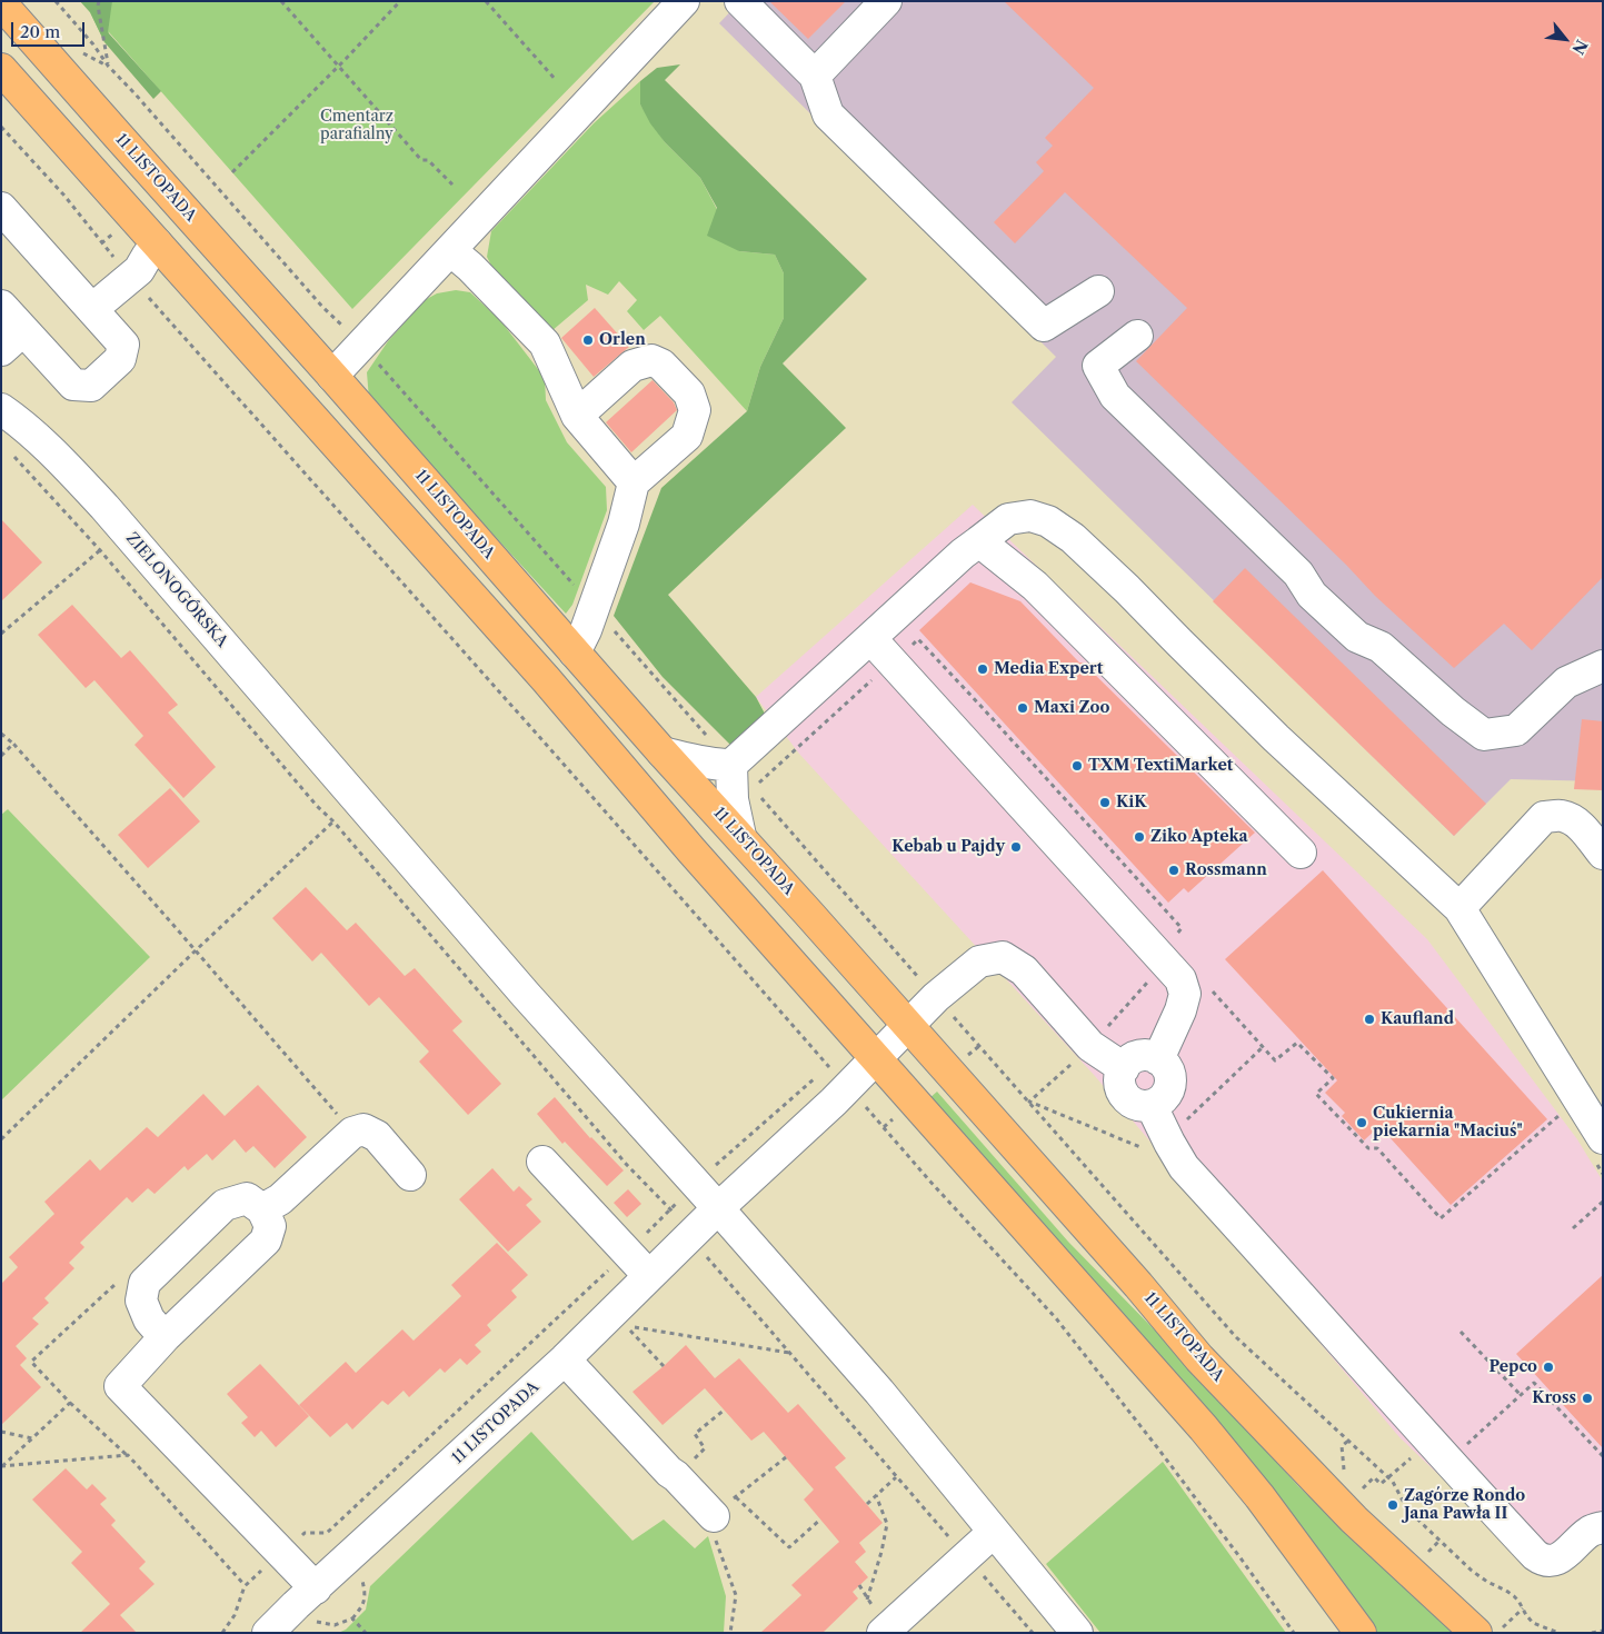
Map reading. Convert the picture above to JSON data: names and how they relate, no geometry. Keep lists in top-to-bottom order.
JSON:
{
  "streets": {
    "main road": ["11 LISTOPADA"],
    "street": ["ZIELONOGÓRSKA"]
  },
  "parks": ["Cmentarz parafialny"],
  "places": [
    "Orlen",
    "Media Expert",
    "Maxi Zoo",
    "TXM TextiMarket",
    "KiK",
    "Ziko Apteka",
    "Kebab u Pajdy",
    "Rossmann",
    "Kaufland",
    "Cukiernia piekarnia \"Maciuś\"",
    "Pepco",
    "Kross",
    "Zagórze Rondo Jana Pawła II"
  ],
  "scale_bar": "20 m",
  "north": "bottom right"
}
